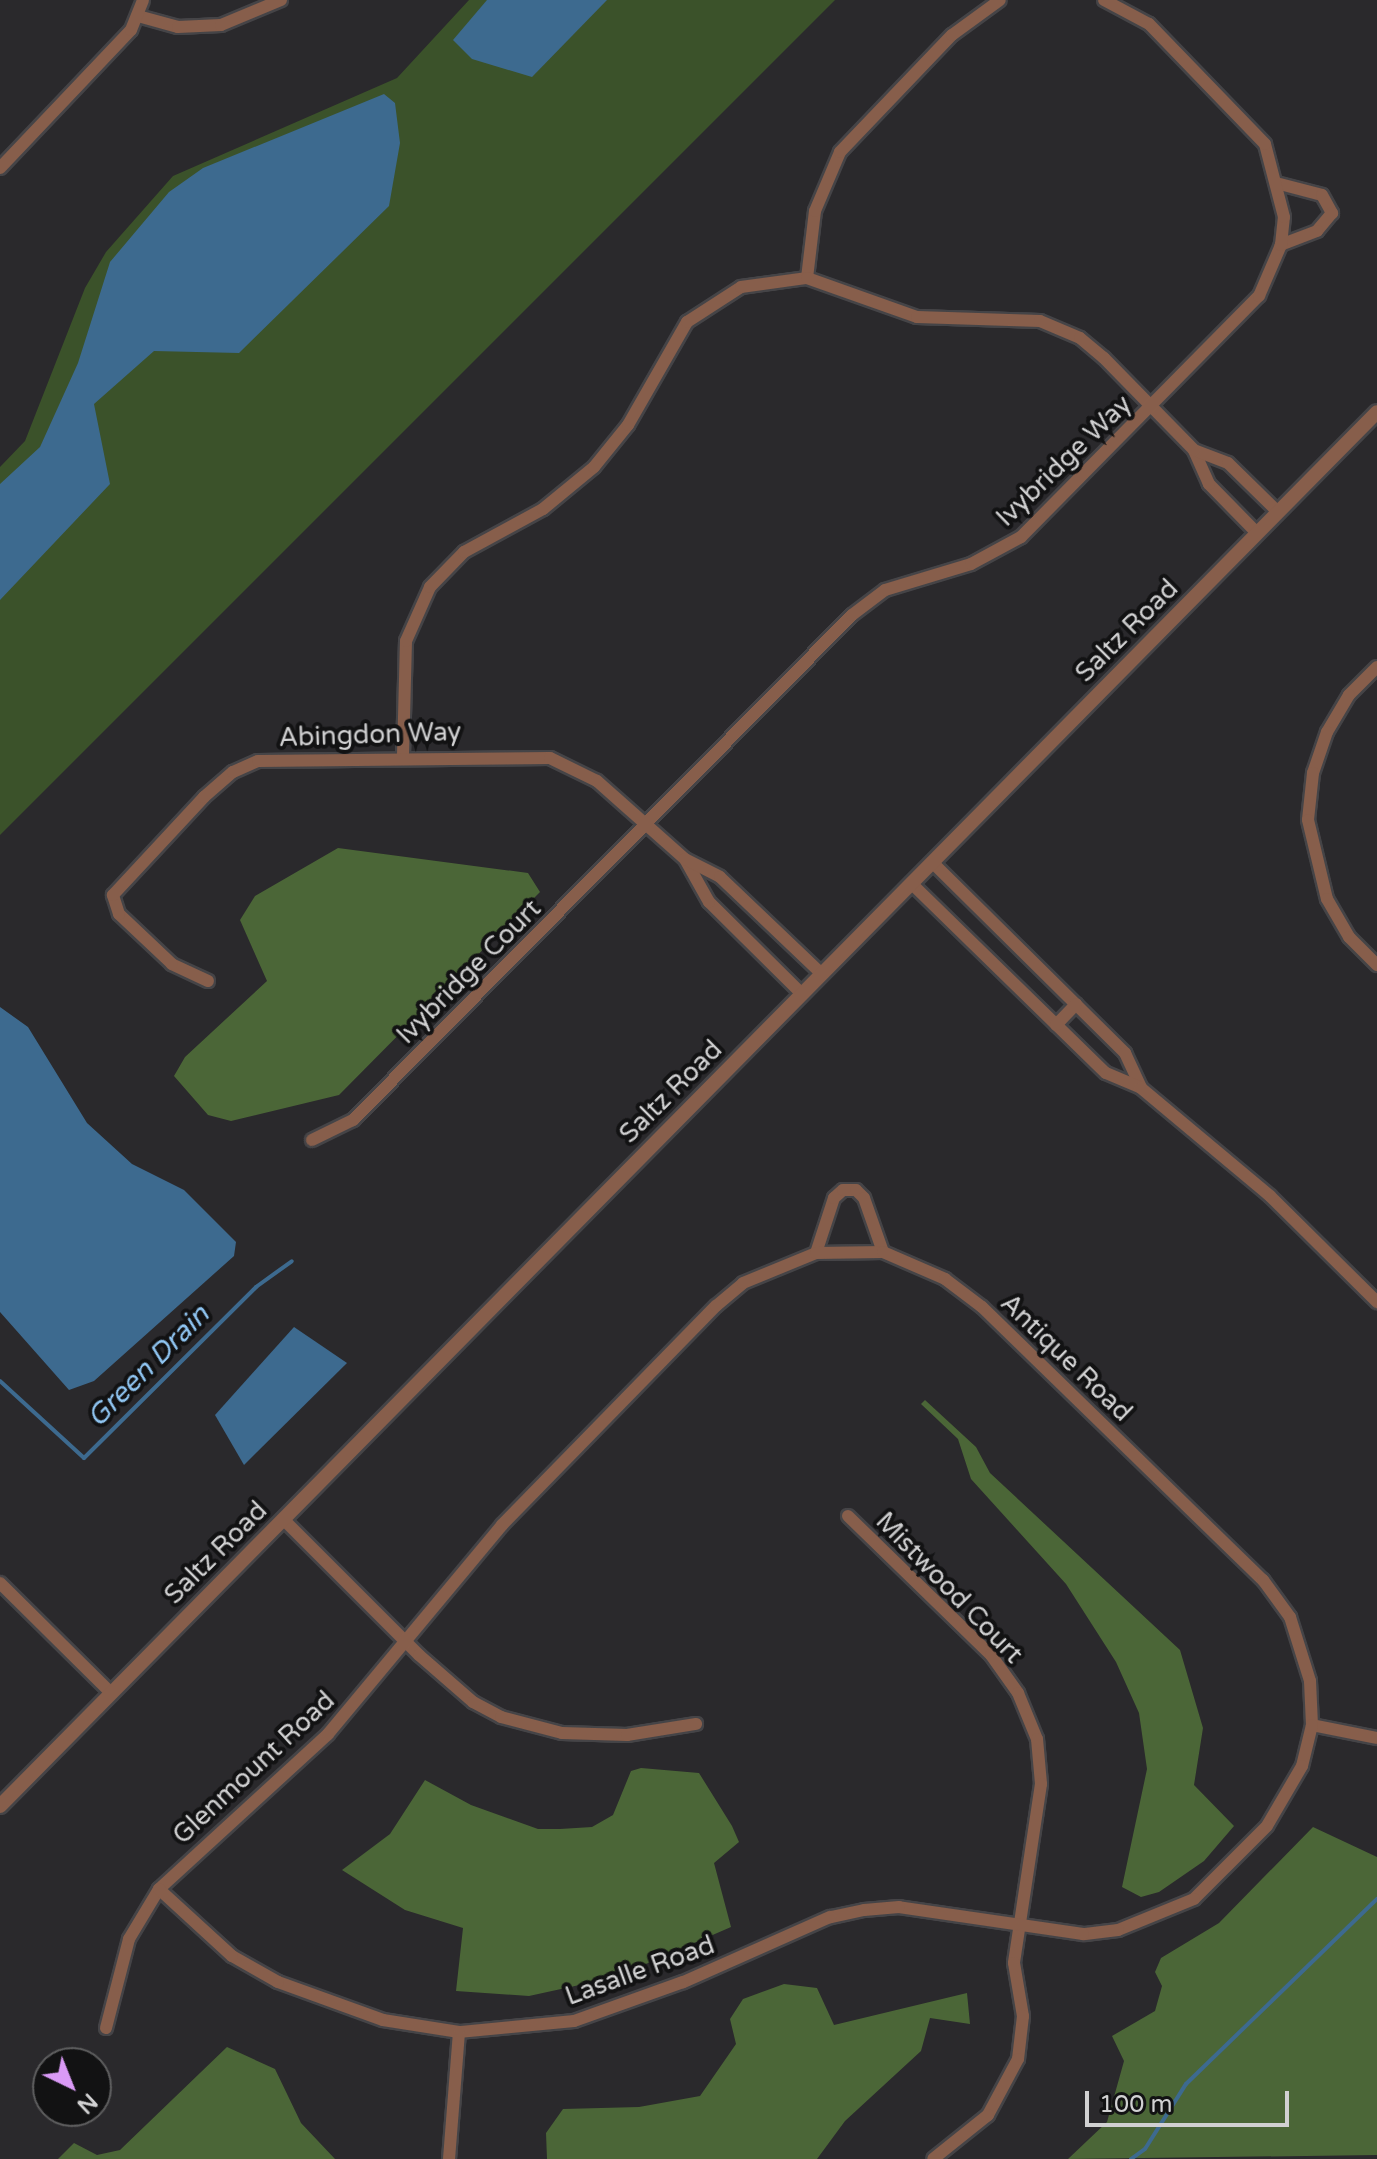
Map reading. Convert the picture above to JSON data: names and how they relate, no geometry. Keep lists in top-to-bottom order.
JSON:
{
  "streets": {
    "street": [
      "Ivybridge Way",
      "Saltz Road",
      "Abingdon Way",
      "Ivybridge Court",
      "Antique Road",
      "Mistwood Court",
      "Glenmount Road",
      "Lasalle Road"
    ]
  },
  "crossings": [
    ["Ivybridge Way", "Abingdon Way"],
    ["Ivybridge Way", "Ivybridge Court"],
    ["Abingdon Way", "Ivybridge Court"],
    ["Antique Road", "Mistwood Court"],
    ["Antique Road", "Glenmount Road"],
    ["Antique Road", "Lasalle Road"],
    ["Mistwood Court", "Lasalle Road"],
    ["Glenmount Road", "Lasalle Road"]
  ],
  "water": ["Green Drain"],
  "scale_bar": "100 m",
  "north": "bottom right"
}
